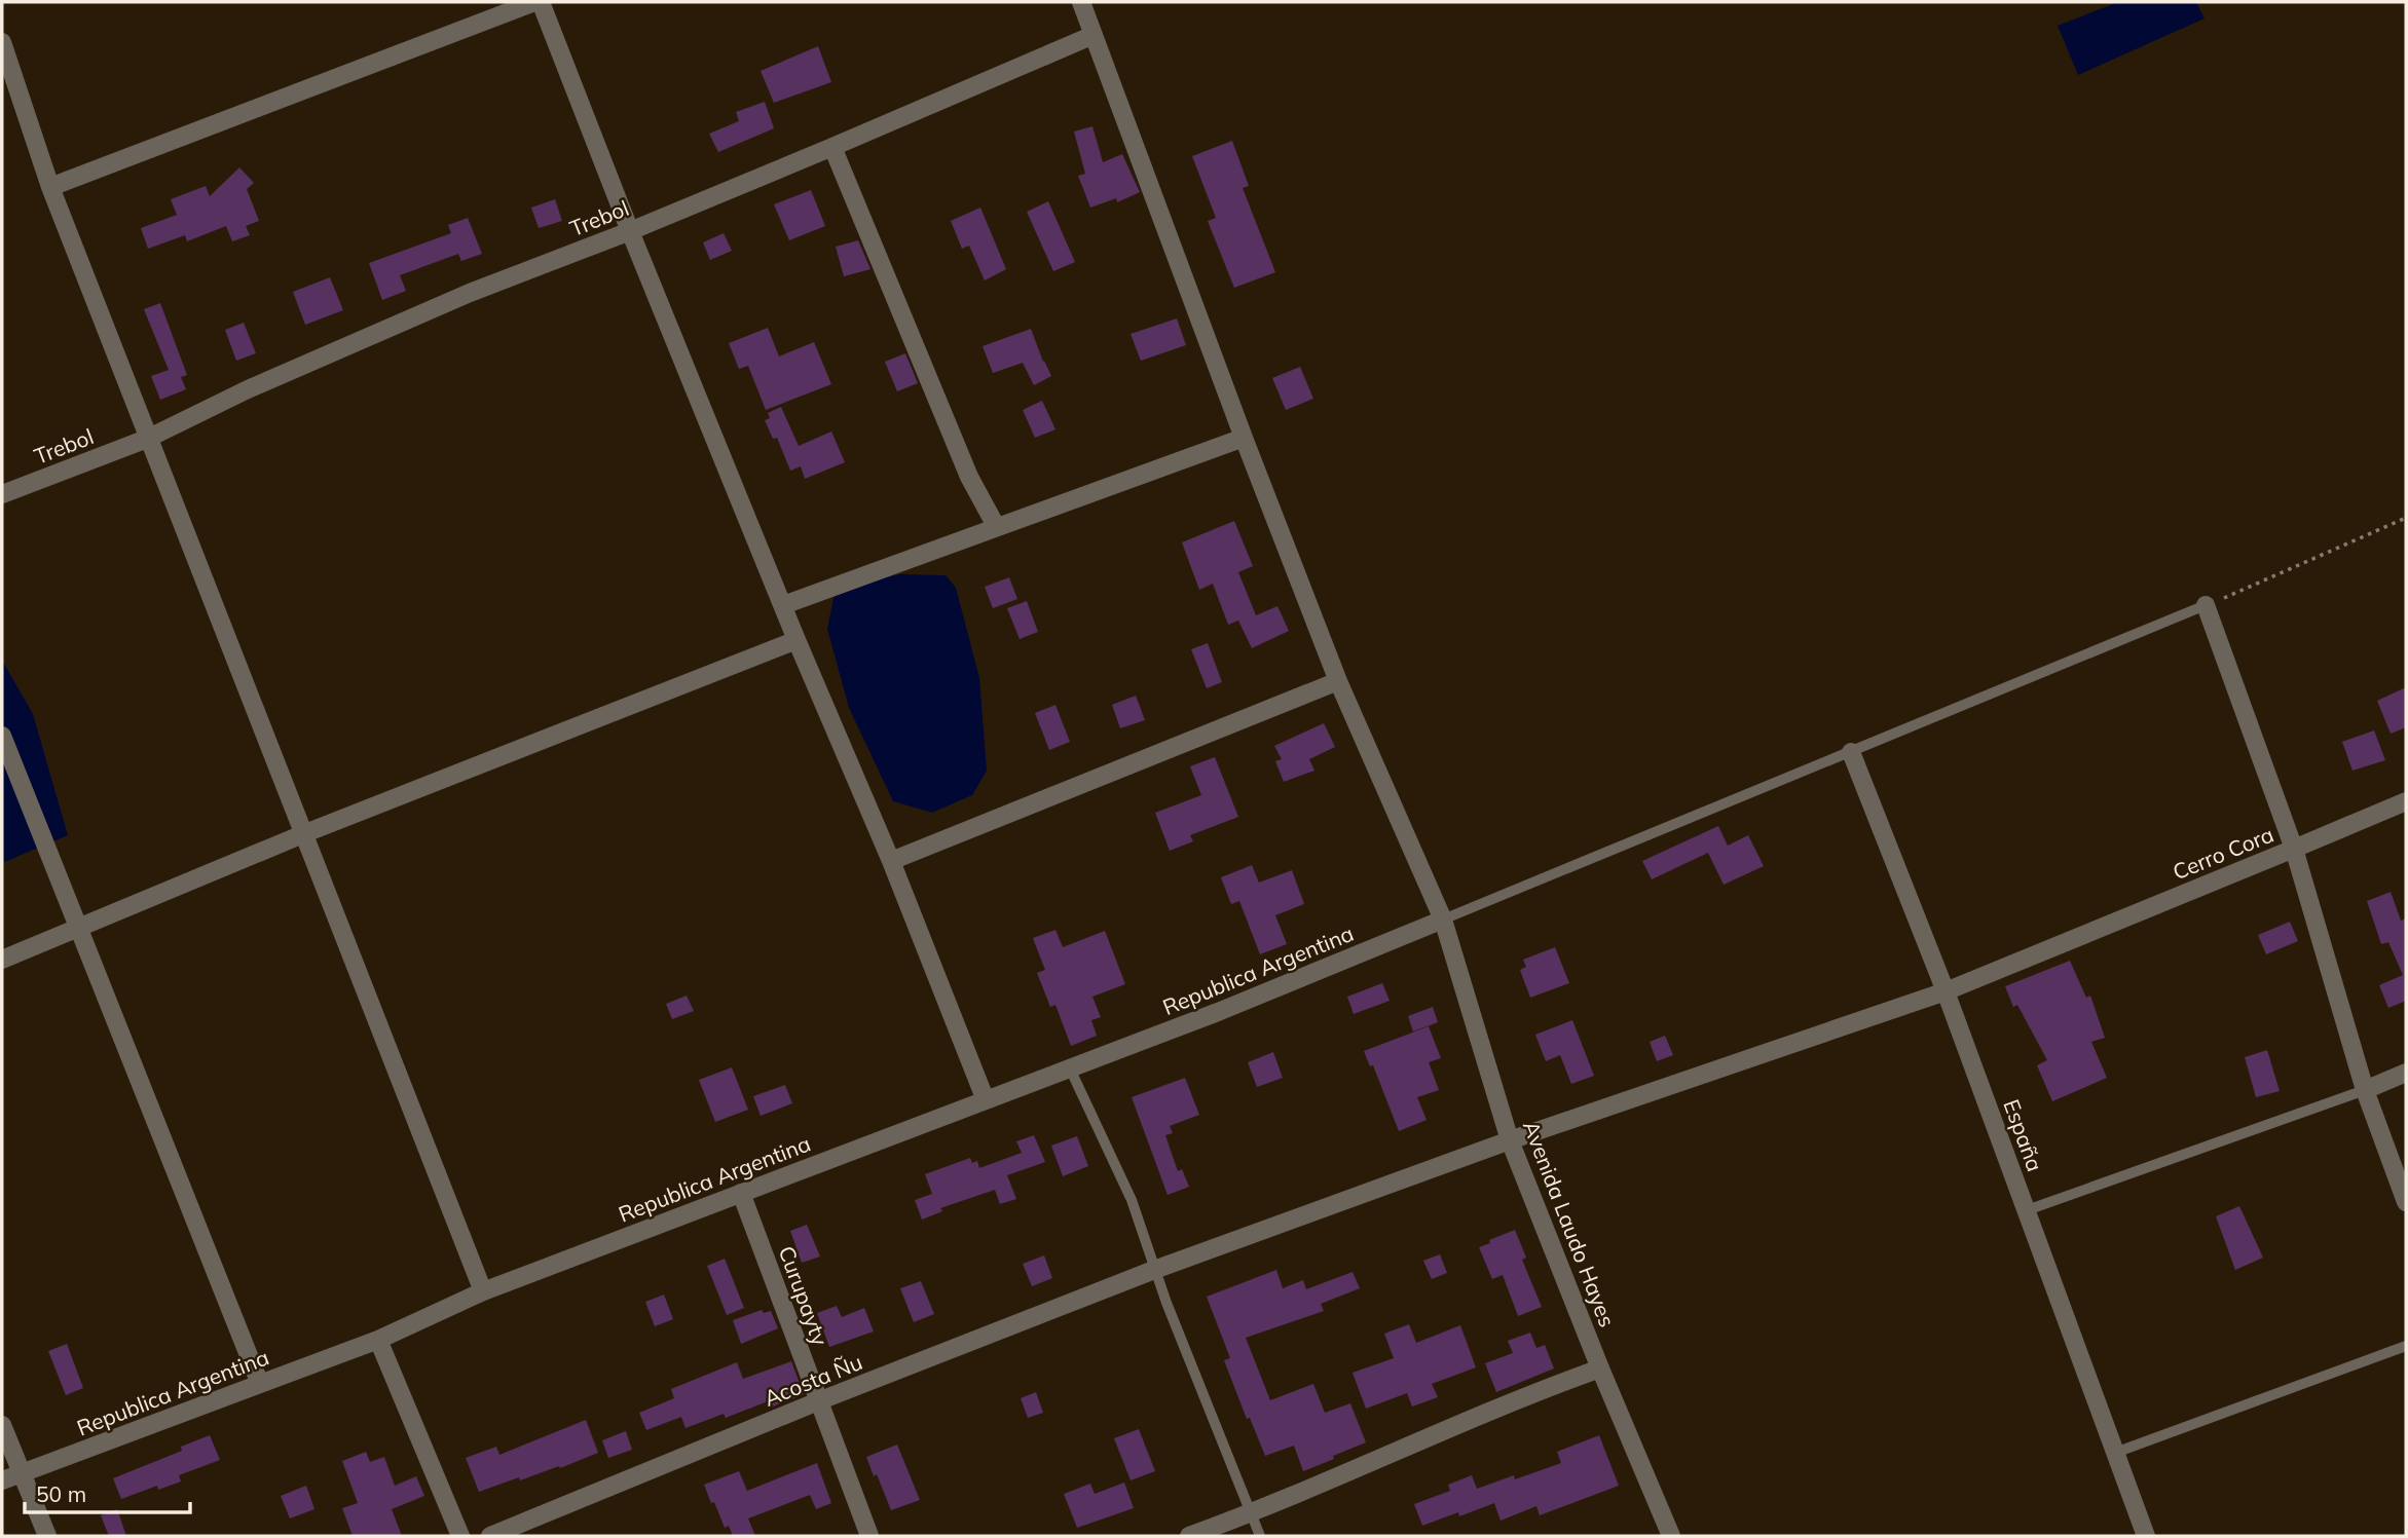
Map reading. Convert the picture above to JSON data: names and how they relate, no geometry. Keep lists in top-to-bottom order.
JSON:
{
  "streets": {
    "street": [
      "Trebol",
      "Cerro Cora",
      "Republica Argentina",
      "España",
      "Avenida Laudo Hayes",
      "Curupayty",
      "Acosta Ñu"
    ]
  },
  "crossings": [
    ["Trebol", "Avenida Laudo Hayes"],
    ["Cerro Cora", "España"],
    ["Cerro Cora", "Avenida Laudo Hayes"],
    ["Cerro Cora", "Acosta Ñu"],
    ["Republica Argentina", "Avenida Laudo Hayes"],
    ["Republica Argentina", "Curupayty"],
    ["Avenida Laudo Hayes", "Acosta Ñu"],
    ["Curupayty", "Acosta Ñu"]
  ],
  "scale_bar": "50 m"
}
